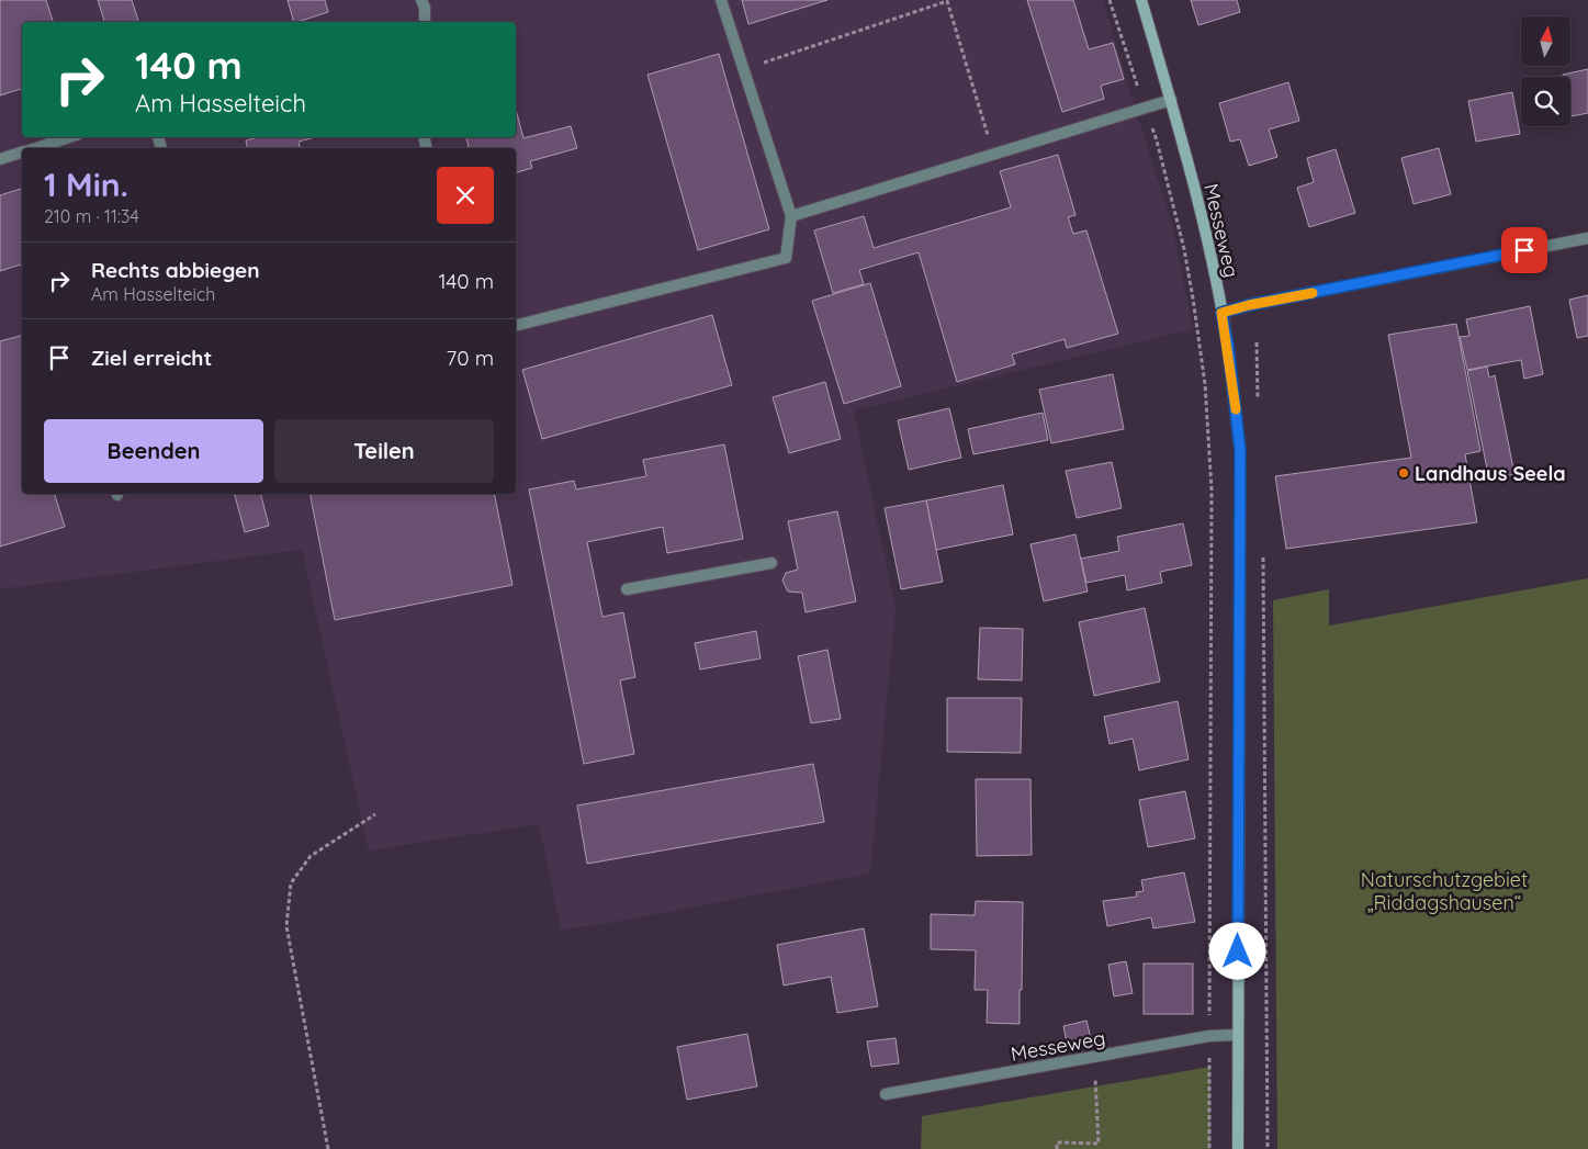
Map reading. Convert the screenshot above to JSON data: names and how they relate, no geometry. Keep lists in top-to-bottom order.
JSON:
{
  "streets": {
    "main road": ["Messeweg"]
  },
  "parks": ["Naturschutzgebiet „Riddagshausen“"],
  "places": ["Landhaus Seela"],
  "north": "top",
  "page": {
    "turn": ["140 m", "Am Hasselteich"],
    "heading": ["1 Min.", "210 m · 11:34"],
    "list": [
      {
        "name": "Rechts abbiegen",
        "note": "Am Hasselteich",
        "value": "140 m"
      },
      {
        "name": "Ziel erreicht",
        "value": "70 m"
      }
    ],
    "buttons": ["Beenden", "Teilen"]
  }
}
